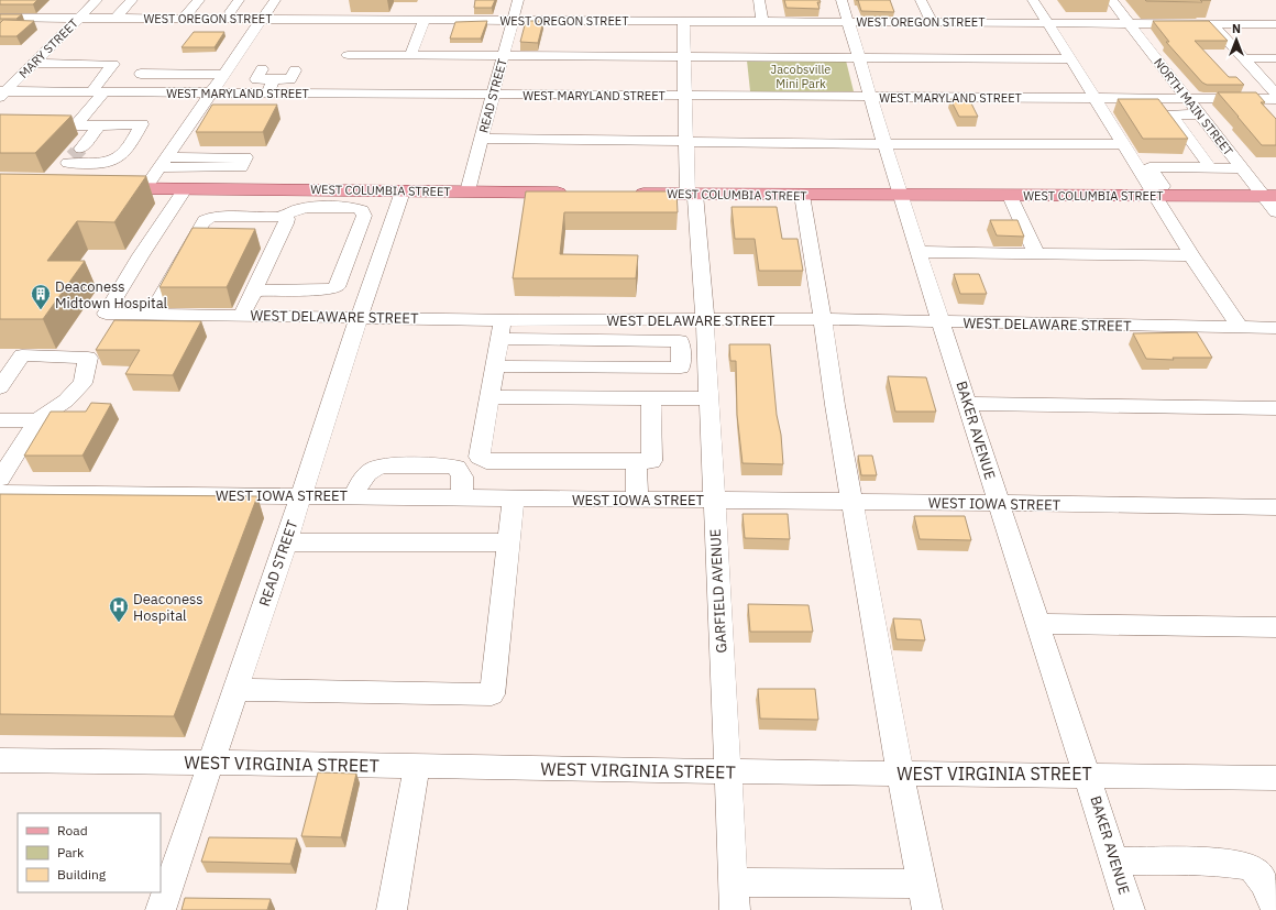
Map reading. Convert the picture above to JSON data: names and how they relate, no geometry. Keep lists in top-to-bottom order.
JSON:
{
  "streets": {
    "main road": ["WEST COLUMBIA STREET"],
    "street": [
      "WEST OREGON STREET",
      "MARY STREET",
      "WEST MARYLAND STREET",
      "READ STREET",
      "NORTH MAIN STREET",
      "WEST DELAWARE STREET",
      "BAKER AVENUE",
      "WEST IOWA STREET",
      "GARFIELD AVENUE",
      "WEST VIRGINIA STREET"
    ]
  },
  "crossings": [
    ["WEST OREGON STREET", "MARY STREET"],
    ["WEST OREGON STREET", "READ STREET"],
    ["WEST OREGON STREET", "NORTH MAIN STREET"],
    ["WEST OREGON STREET", "BAKER AVENUE"],
    ["WEST OREGON STREET", "GARFIELD AVENUE"],
    ["MARY STREET", "WEST MARYLAND STREET"],
    ["WEST MARYLAND STREET", "READ STREET"],
    ["WEST MARYLAND STREET", "NORTH MAIN STREET"],
    ["WEST MARYLAND STREET", "BAKER AVENUE"],
    ["WEST MARYLAND STREET", "GARFIELD AVENUE"],
    ["READ STREET", "WEST COLUMBIA STREET"],
    ["READ STREET", "WEST DELAWARE STREET"],
    ["READ STREET", "WEST IOWA STREET"],
    ["READ STREET", "WEST VIRGINIA STREET"],
    ["NORTH MAIN STREET", "WEST COLUMBIA STREET"],
    ["WEST COLUMBIA STREET", "WEST DELAWARE STREET"],
    ["WEST COLUMBIA STREET", "BAKER AVENUE"],
    ["WEST COLUMBIA STREET", "GARFIELD AVENUE"],
    ["WEST DELAWARE STREET", "BAKER AVENUE"],
    ["WEST DELAWARE STREET", "GARFIELD AVENUE"],
    ["BAKER AVENUE", "WEST IOWA STREET"],
    ["BAKER AVENUE", "WEST VIRGINIA STREET"],
    ["WEST IOWA STREET", "GARFIELD AVENUE"],
    ["GARFIELD AVENUE", "WEST VIRGINIA STREET"]
  ],
  "parks": ["Jacobsville Mini Park"],
  "places": {
    "building": ["Deaconess Midtown Hospital"],
    "hospital": ["Deaconess Hospital"]
  },
  "legend": ["Road", "Park", "Building"],
  "north": "top"
}
